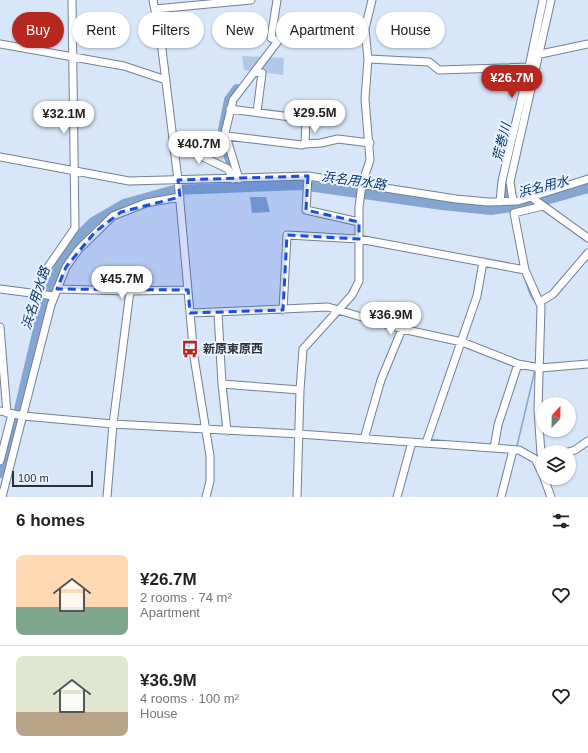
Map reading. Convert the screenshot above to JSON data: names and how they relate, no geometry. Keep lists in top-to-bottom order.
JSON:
{
  "water": ["荒巻川", "浜名用水路", "浜名用水"],
  "places": {
    "bus stop": ["新原東原西"]
  },
  "scale_bar": "100 m",
  "north": "top",
  "page": {
    "chip": [
      "Buy",
      "Rent",
      "Filters",
      "New",
      "Apartment",
      "House"
    ],
    "price": [
      "¥26.7M",
      "¥29.5M",
      "¥32.1M",
      "¥40.7M",
      "¥45.7M",
      "¥36.9M"
    ],
    "scale": "100 m",
    "heading": "6 homes",
    "list": [
      {
        "name": "¥26.7M",
        "note": "2 rooms · 74 m² · Apartment"
      },
      {
        "name": "¥36.9M",
        "note": "4 rooms · 100 m² · House"
      }
    ]
  }
}
